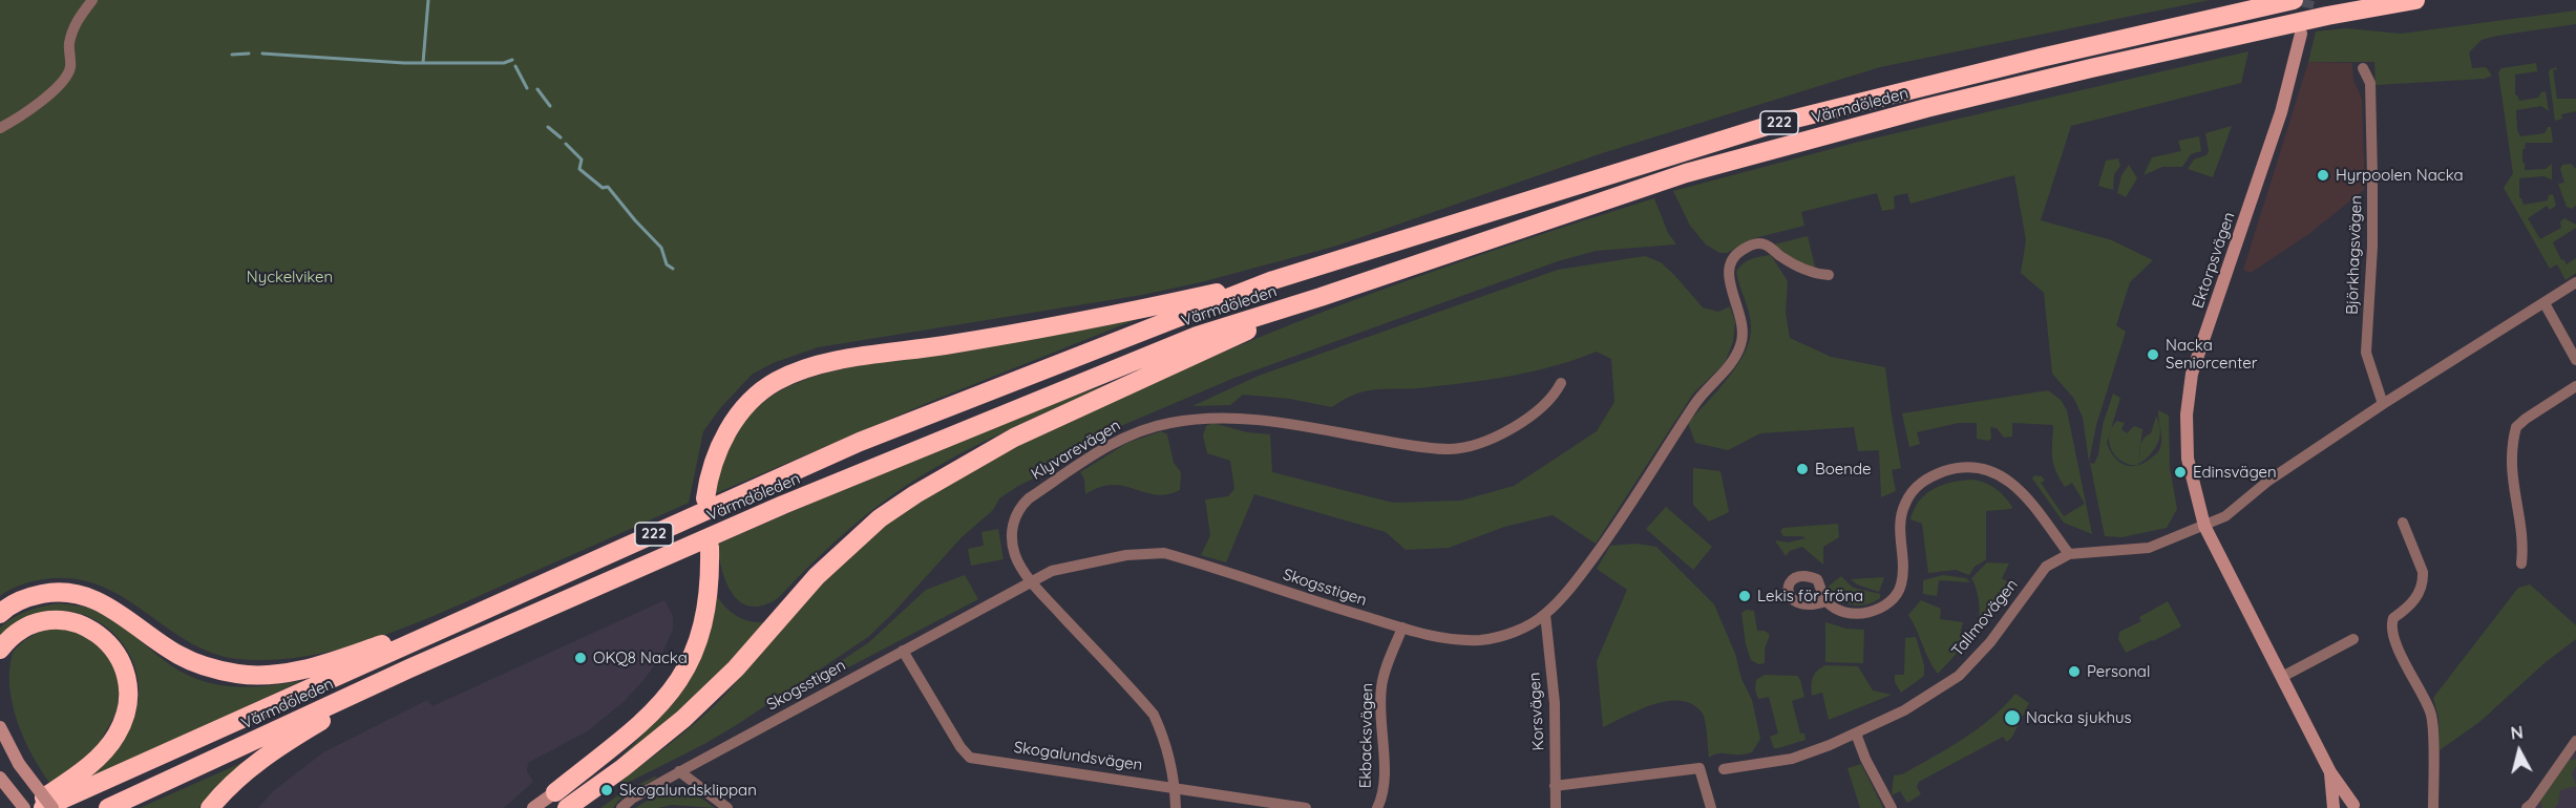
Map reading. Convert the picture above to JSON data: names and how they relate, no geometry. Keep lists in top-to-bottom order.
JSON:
{
  "streets": {
    "highway": ["Värmdöleden", "222"],
    "street": [
      "Björkhagsvägen",
      "Ektorpsvägen",
      "Klyvarevägen",
      "Skogsstigen",
      "Tallmovägen",
      "Korsvägen",
      "Ekbacksvägen",
      "Skogalundsvägen"
    ]
  },
  "crossings": [
    ["Klyvarevägen", "Skogsstigen"],
    ["Klyvarevägen", "Skogalundsvägen"],
    ["Skogsstigen", "Korsvägen"],
    ["Skogsstigen", "Ekbacksvägen"],
    ["Skogsstigen", "Skogalundsvägen"]
  ],
  "parks": ["Nyckelviken"],
  "places": [
    "Hyrpoolen Nacka",
    "Nacka Seniorcenter",
    "Boende",
    "Edinsvägen",
    "Lekis för fröna",
    "OKQ8 Nacka",
    "Personal",
    "Nacka sjukhus",
    "Skogalundsklippan"
  ],
  "north": "top"
}
